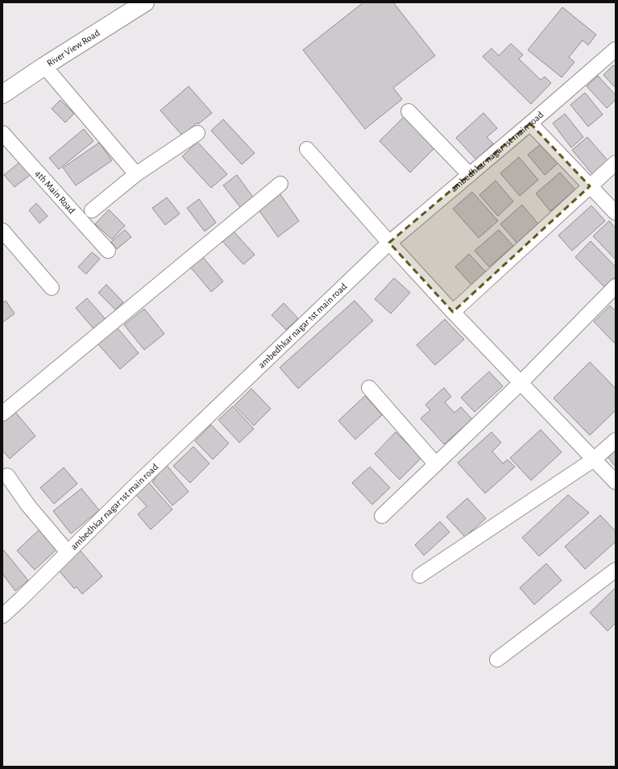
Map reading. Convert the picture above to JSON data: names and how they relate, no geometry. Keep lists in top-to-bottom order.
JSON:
{
  "streets": {
    "street": ["River View Road", "ambedhkar nagar 1st main road", "4th Main Road"]
  }
}
